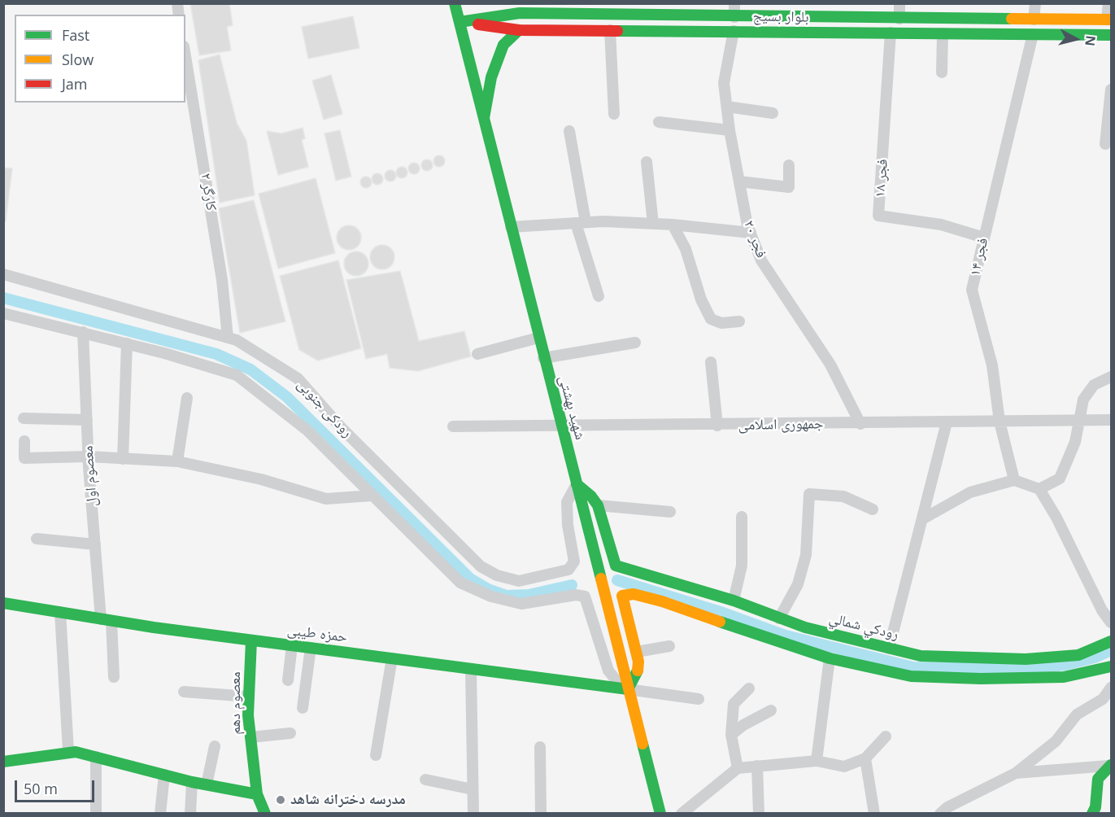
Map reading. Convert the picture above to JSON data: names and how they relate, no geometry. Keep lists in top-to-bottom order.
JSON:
{
  "streets": {
    "street": [
      "بلوار بسیج",
      "فجر ۱۸",
      "کارگر ۲",
      "فجر ۲۰",
      "فجر ۱۴",
      "شهید بهشتی",
      "رودکی جنوبی",
      "جمهوری اسلامی",
      "معصوم اول",
      "رودکي شمالي",
      "حمزه طیبی",
      "معصوم دهم"
    ]
  },
  "crossings": [
    ["بلوار بسیج", "فجر ۱۸"],
    ["بلوار بسیج", "فجر ۲۰"],
    ["بلوار بسیج", "فجر ۱۴"],
    ["بلوار بسیج", "شهید بهشتی"],
    ["فجر ۱۸", "فجر ۱۴"],
    ["کارگر ۲", "رودکی جنوبی"],
    ["فجر ۲۰", "جمهوری اسلامی"],
    ["فجر ۱۴", "جمهوری اسلامی"],
    ["شهید بهشتی", "رودکی جنوبی"],
    ["شهید بهشتی", "جمهوری اسلامی"],
    ["شهید بهشتی", "حمزه طیبی"],
    ["رودکی جنوبی", "معصوم اول"],
    ["رودکی جنوبی", "حمزه طیبی"],
    ["معصوم اول", "حمزه طیبی"],
    ["حمزه طیبی", "معصوم دهم"]
  ],
  "places": ["مدرسه دخترانه شاهد"],
  "legend": ["Fast", "Slow", "Jam"],
  "scale_bar": "50 m",
  "north": "right"
}
